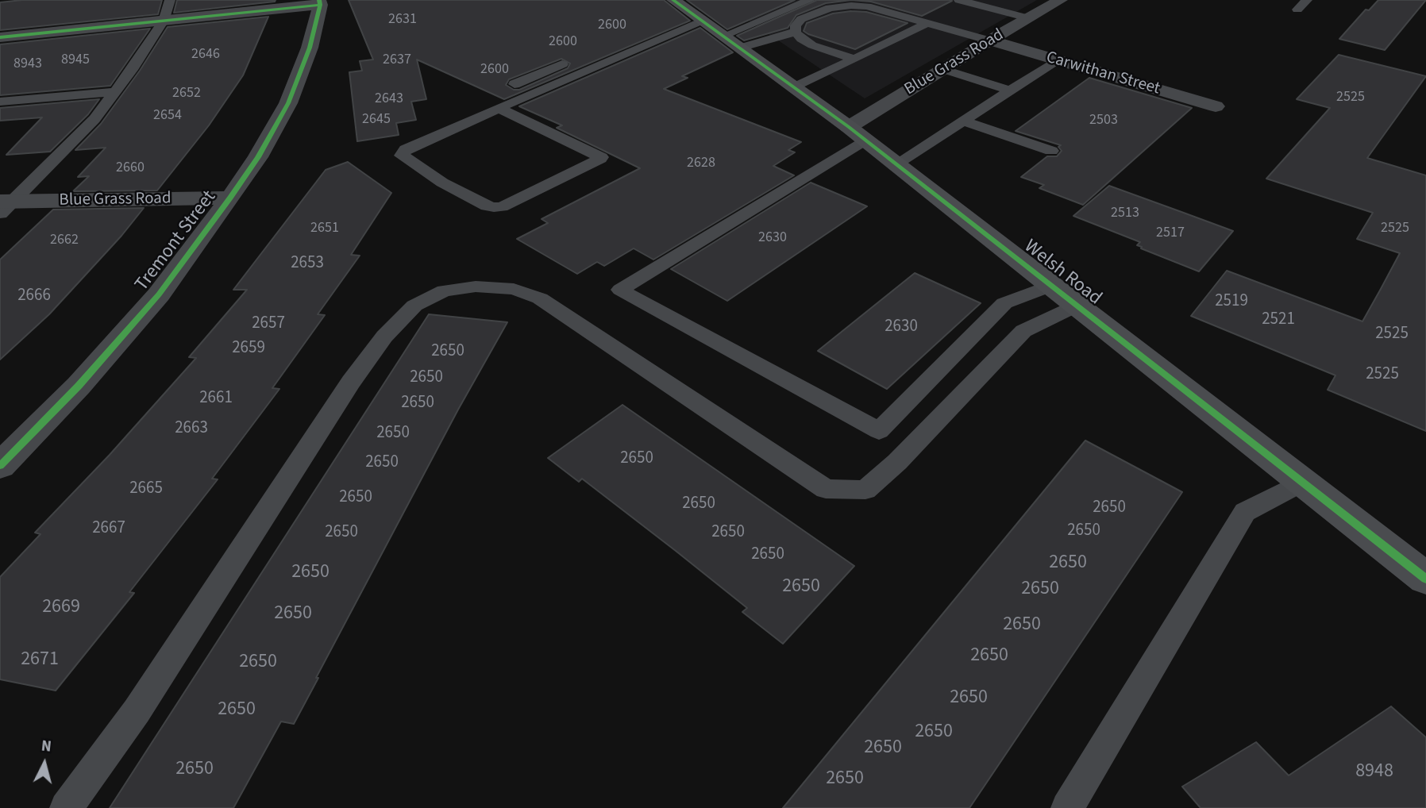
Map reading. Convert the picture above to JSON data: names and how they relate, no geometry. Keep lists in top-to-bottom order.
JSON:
{
  "streets": {
    "street": [
      "Blue Grass Road",
      "Carwithan Street",
      "Tremont Street",
      "Welsh Road"
    ]
  },
  "crossings": [
    ["Blue Grass Road", "Carwithan Street"],
    ["Blue Grass Road", "Tremont Street"],
    ["Blue Grass Road", "Welsh Road"]
  ],
  "house_numbers": [
    "2631",
    "2600",
    "2600",
    "2646",
    "8945",
    "2637",
    "8943",
    "2600",
    "2652",
    "2525",
    "2643",
    "2654",
    "2645",
    "2503",
    "2628",
    "2660",
    "2513",
    "2651",
    "2525",
    "2517",
    "2630",
    "2662",
    "2653",
    "2666",
    "2519",
    "2521",
    "2657",
    "2630",
    "2525",
    "2659",
    "2650",
    "2525",
    "2650",
    "2661",
    "2650",
    "2663",
    "2650",
    "2650",
    "2650",
    "2665",
    "2650",
    "2650",
    "2650",
    "2667",
    "2650",
    "2650",
    "2650",
    "2650",
    "2650",
    "2650",
    "2650",
    "2650",
    "2669",
    "2650",
    "2650",
    "2650",
    "2671",
    "2650",
    "2650",
    "2650",
    "2650",
    "2650",
    "2650",
    "8948",
    "2650"
  ],
  "north": "top"
}
